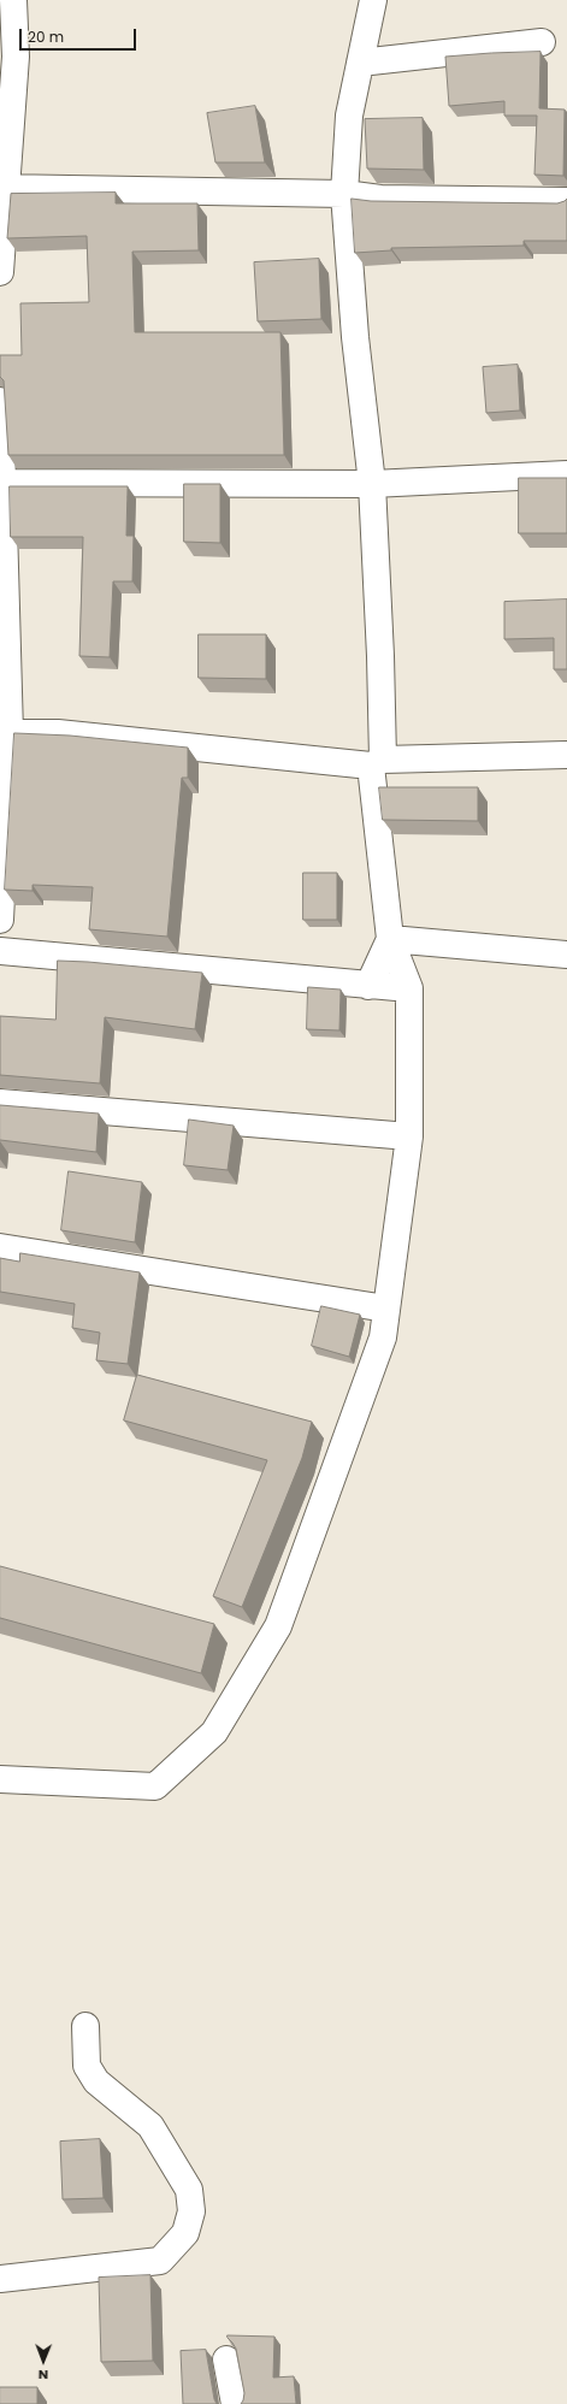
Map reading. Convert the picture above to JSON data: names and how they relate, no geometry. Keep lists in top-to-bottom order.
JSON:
{
  "scale_bar": "20 m",
  "north": "bottom"
}
